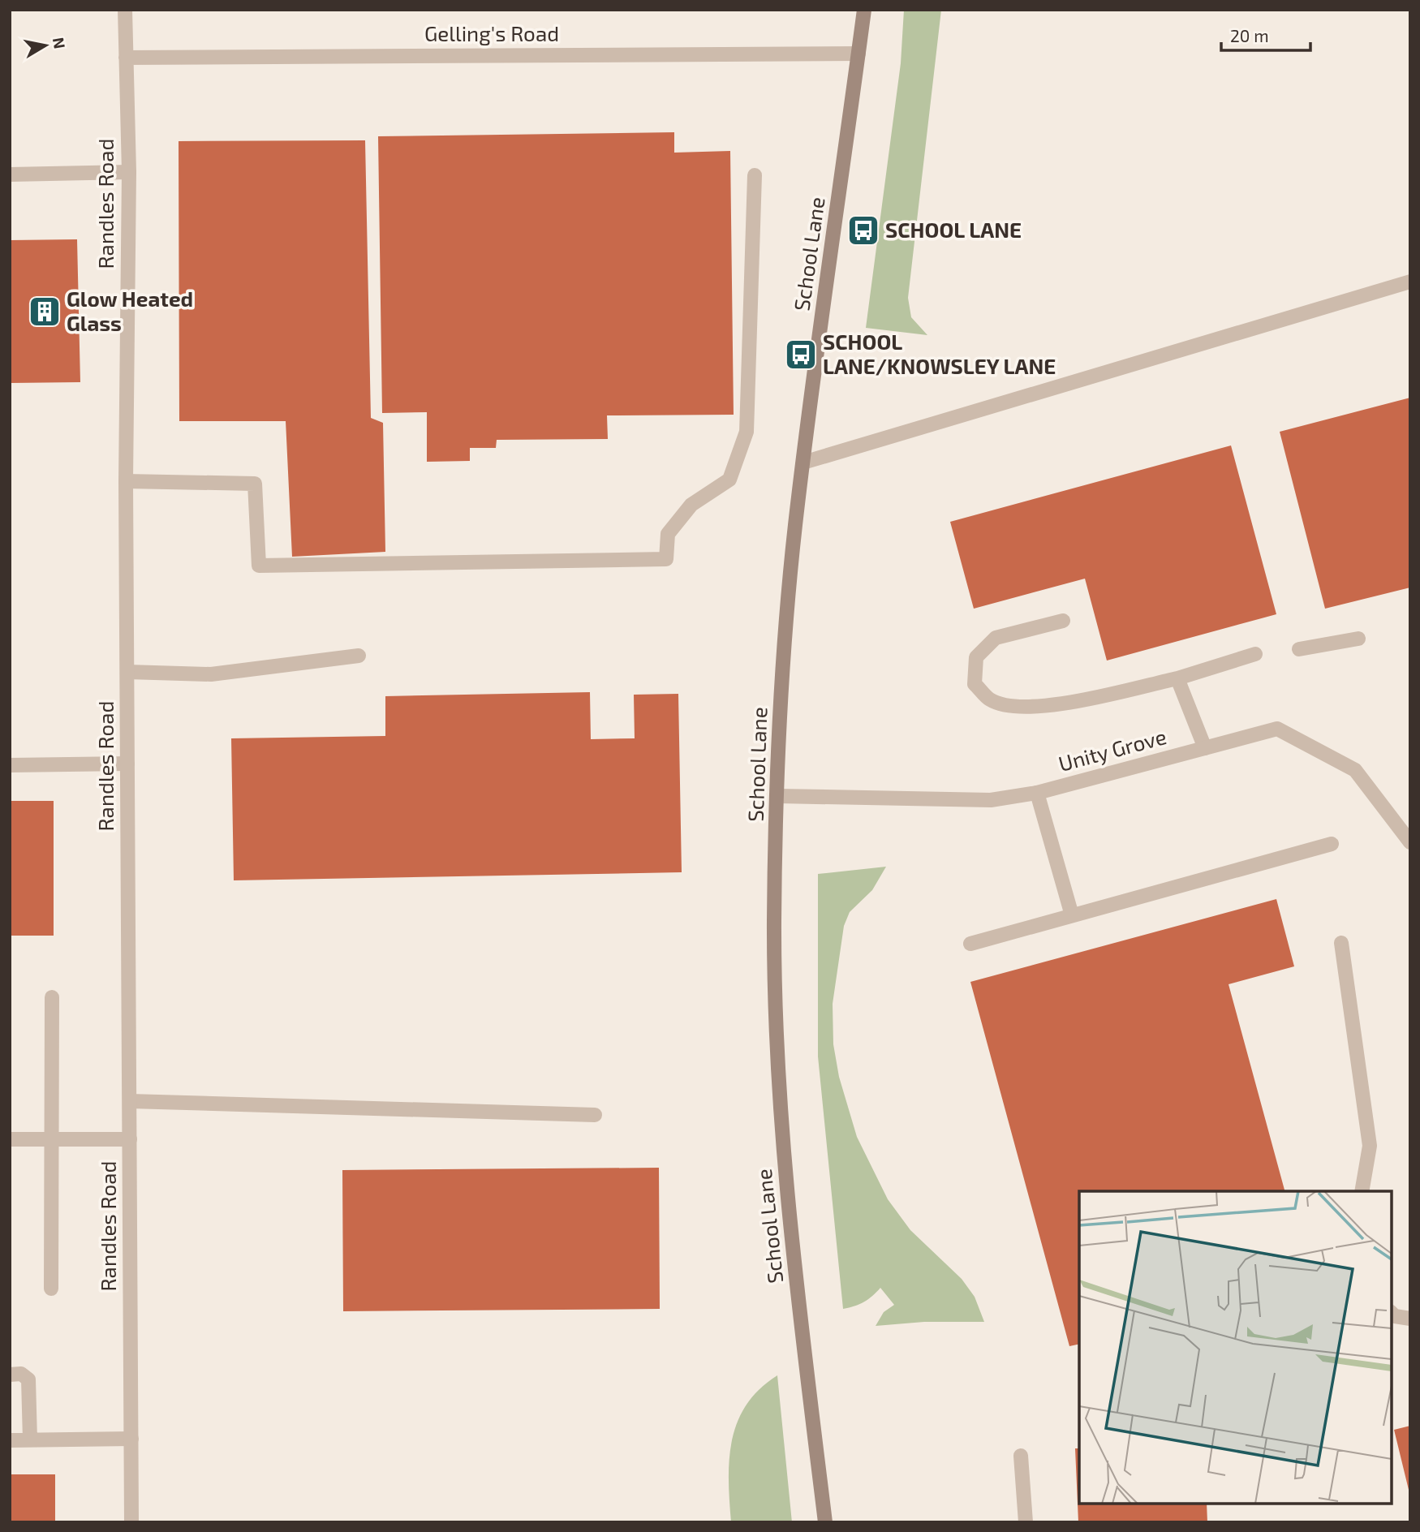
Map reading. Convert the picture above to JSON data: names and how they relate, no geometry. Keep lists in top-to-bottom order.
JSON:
{
  "streets": {
    "main road": ["School Lane"],
    "street": ["Gelling's Road", "Randles Road", "Unity Grove"]
  },
  "crossings": [
    ["Gelling's Road", "Randles Road"],
    ["Gelling's Road", "School Lane"],
    ["School Lane", "Unity Grove"]
  ],
  "places": {
    "bus stop": ["SCHOOL LANE", "SCHOOL LANE/KNOWSLEY LANE"],
    "building": ["Glow Heated Glass"]
  },
  "scale_bar": "20 m",
  "north": "right"
}
